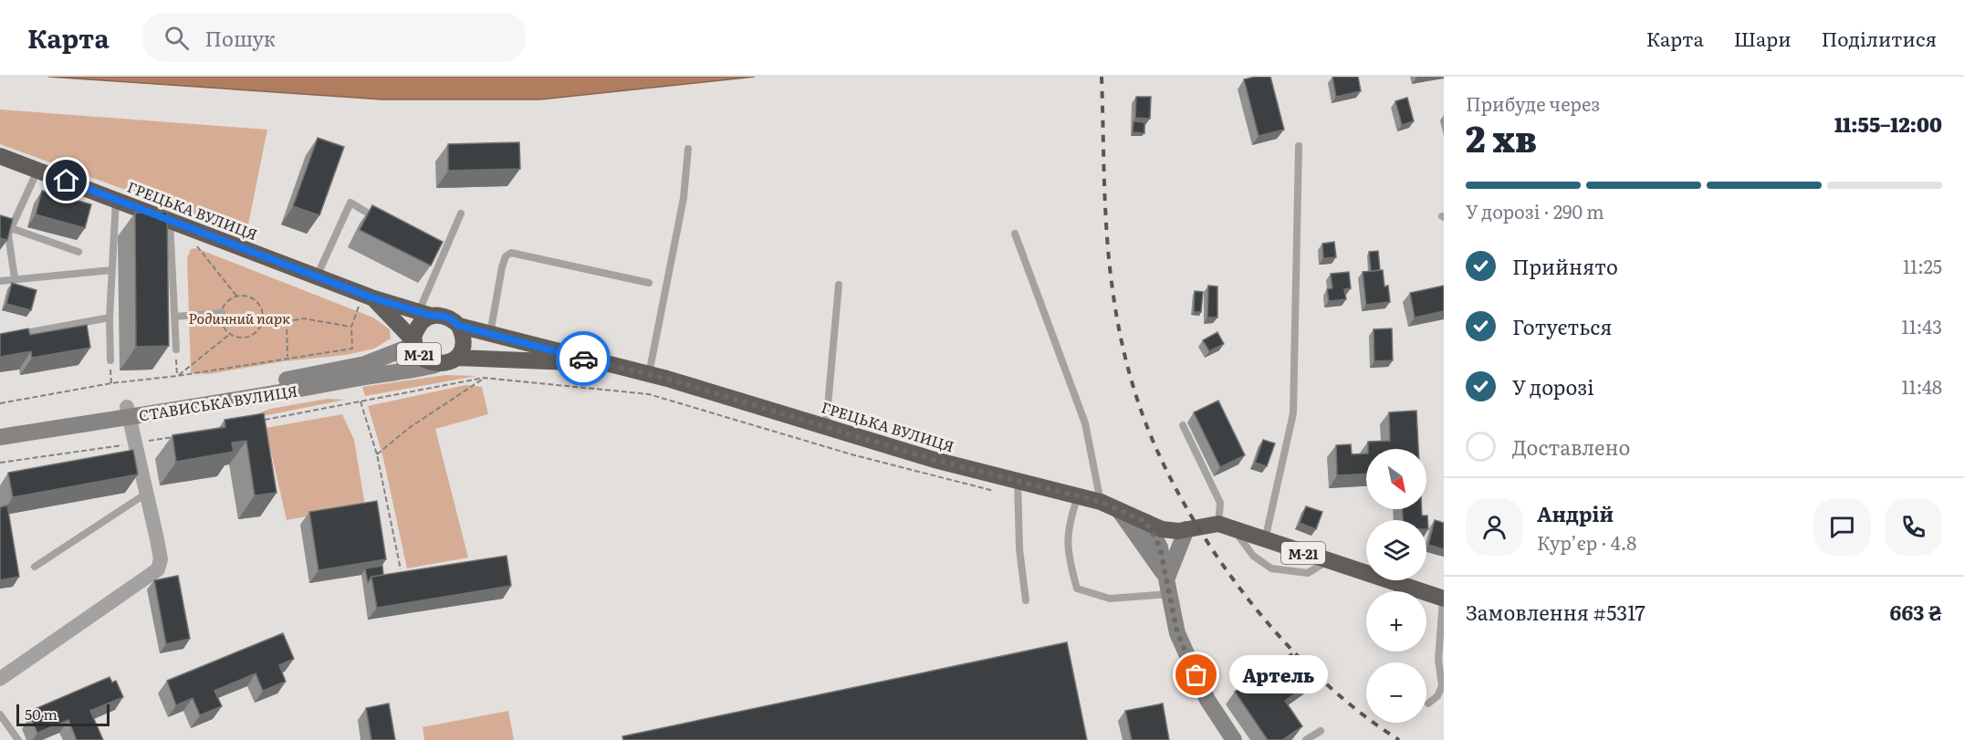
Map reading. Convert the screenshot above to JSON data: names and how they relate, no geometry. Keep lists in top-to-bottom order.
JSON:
{
  "streets": {
    "highway": ["ГРЕЦЬКА ВУЛИЦЯ", "М-21"],
    "main road": ["СТАВИСЬКА ВУЛИЦЯ"]
  },
  "crossings": [
    ["ГРЕЦЬКА ВУЛИЦЯ", "М-21"],
    ["ГРЕЦЬКА ВУЛИЦЯ", "СТАВИСЬКА ВУЛИЦЯ"],
    ["М-21", "СТАВИСЬКА ВУЛИЦЯ"]
  ],
  "parks": ["Родинний парк"],
  "places": ["Артель"],
  "scale_bar": "50 m",
  "north": "bottom right",
  "page": {
    "header": "Карта",
    "search": "Пошук",
    "nav": ["Карта", "Шари", "Поділитися"],
    "heading": ["2 хв", "Прибуде через", "11:55–12:00"],
    "panel": [
      "Андрій",
      "Кур’єр · 4.8",
      "Замовлення #5317",
      "663 ₴"
    ],
    "bar": "У дорозі · 290 m",
    "list": [
      ["Прийнято", "11:25"],
      ["Готується", "11:43"],
      ["У дорозі", "11:48"],
      "Доставлено"
    ],
    "map_buttons": ["+", "−"],
    "bubble": "Артель",
    "scale": "50 m"
  }
}
